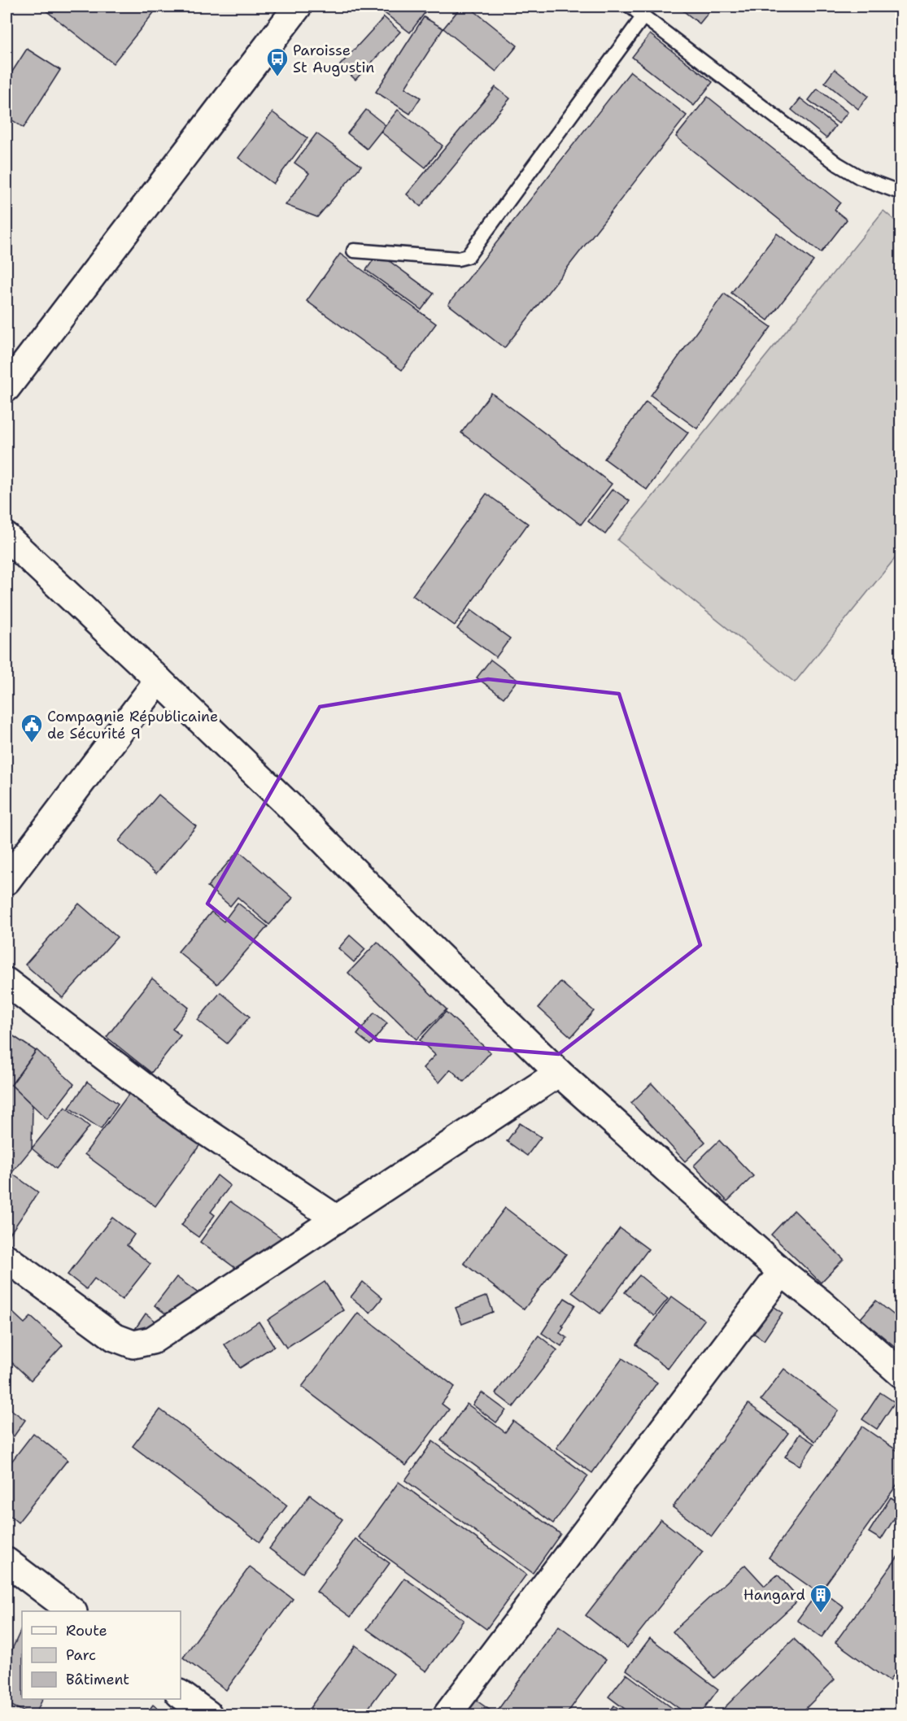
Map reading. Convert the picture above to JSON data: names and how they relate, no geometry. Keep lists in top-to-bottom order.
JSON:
{
  "places": {
    "bus stop": ["Paroisse St Augustin"],
    "public building": ["Compagnie Républicaine de Sécurité 9"],
    "building": ["Hangard"]
  },
  "legend": ["Route", "Parc", "Bâtiment"]
}
